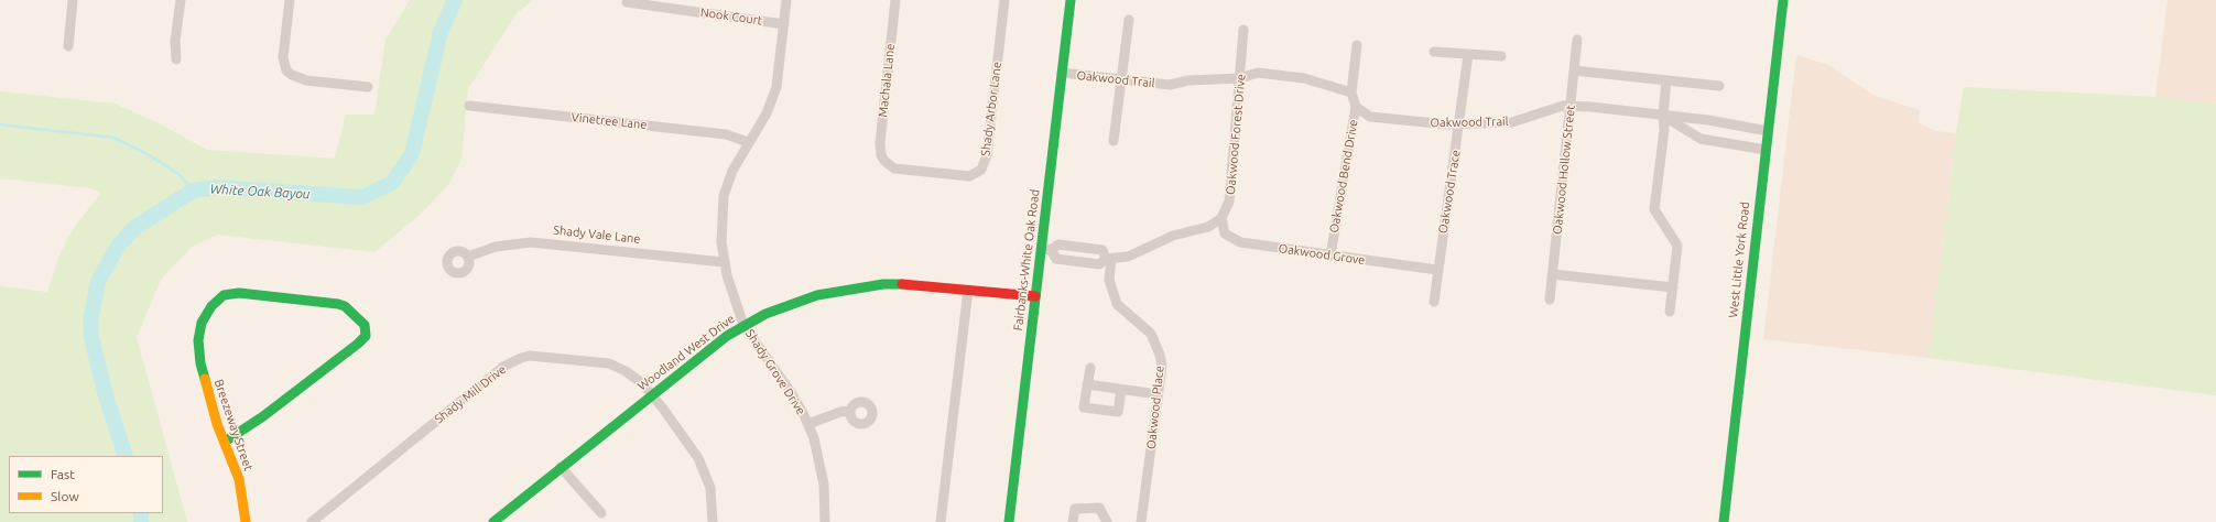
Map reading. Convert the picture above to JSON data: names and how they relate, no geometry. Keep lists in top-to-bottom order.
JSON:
{
  "streets": {
    "street": [
      "Nook Court",
      "Oakwood Trail",
      "Machala Lane",
      "Shady Arbor Lane",
      "Vinetree Lane",
      "Oakwood Forest Drive",
      "Oakwood Hollow Street",
      "Oakwood Bend Drive",
      "Oakwood Trace",
      "Shady Vale Lane",
      "Oakwood Grove",
      "Fairbanks-White Oak Road",
      "West Little York Road",
      "Woodland West Drive",
      "Shady Grove Drive",
      "Shady Mill Drive",
      "Oakwood Place",
      "Breezeway Street"
    ]
  },
  "crossings": [
    ["Nook Court", "Shady Grove Drive"],
    ["Oakwood Trail", "Oakwood Forest Drive"],
    ["Oakwood Trail", "Oakwood Hollow Street"],
    ["Oakwood Trail", "Oakwood Bend Drive"],
    ["Oakwood Trail", "Oakwood Trace"],
    ["Oakwood Trail", "Fairbanks-White Oak Road"],
    ["Oakwood Trail", "West Little York Road"],
    ["Machala Lane", "Shady Arbor Lane"],
    ["Vinetree Lane", "Shady Grove Drive"],
    ["Oakwood Forest Drive", "Oakwood Grove"],
    ["Oakwood Bend Drive", "Oakwood Grove"],
    ["Oakwood Trace", "Oakwood Grove"],
    ["Shady Vale Lane", "Shady Grove Drive"],
    ["Fairbanks-White Oak Road", "Woodland West Drive"],
    ["Woodland West Drive", "Shady Grove Drive"],
    ["Woodland West Drive", "Shady Mill Drive"]
  ],
  "water": ["White Oak Bayou"],
  "legend": ["Fast", "Slow"]
}
